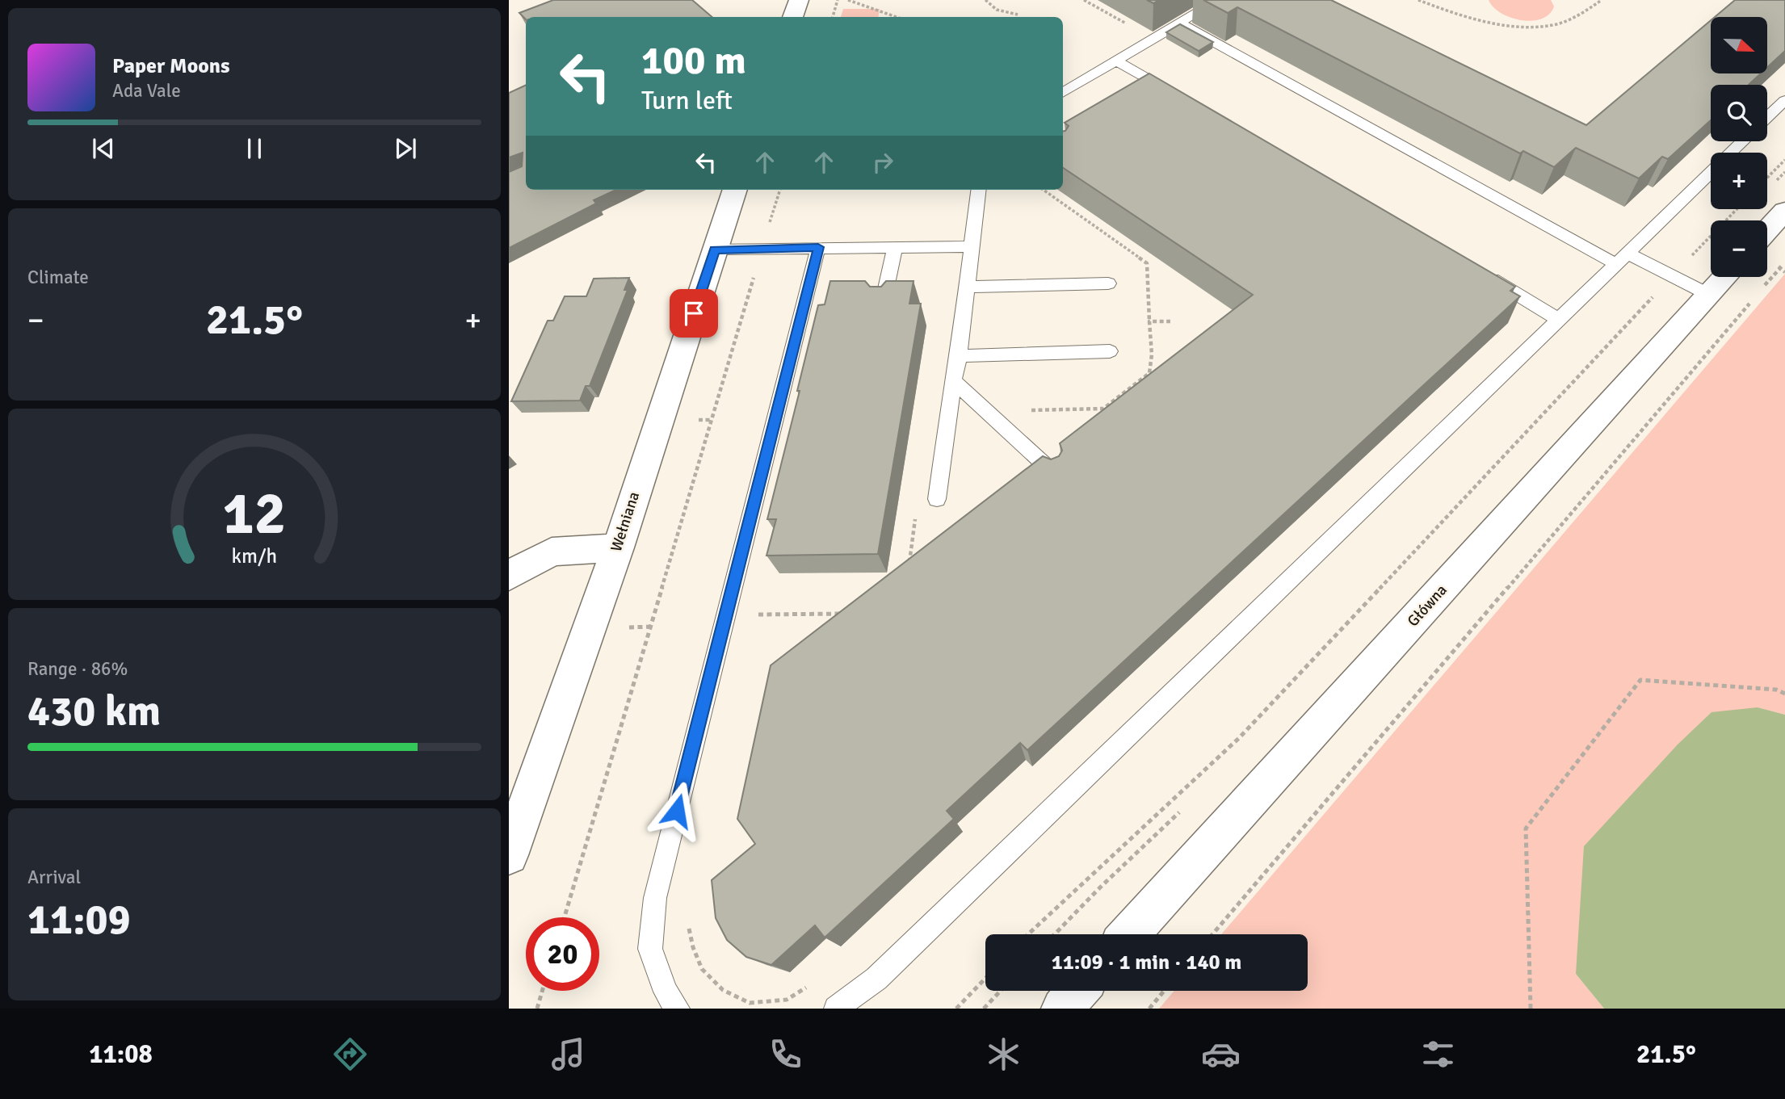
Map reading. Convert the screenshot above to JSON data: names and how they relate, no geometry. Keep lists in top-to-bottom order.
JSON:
{
  "streets": {
    "street": ["Wełniana", "Główna"]
  },
  "north": "right",
  "page": {
    "map_buttons": ["+", "−"],
    "turn": ["100 m", "Turn left"],
    "song": ["Paper Moons", "Ada Vale"],
    "tile": [
      "Climate",
      ["Range · 86%", "430 km"],
      ["Arrival", "11:09"]
    ],
    "heat": ["−", "21.5°", "+"],
    "limit": "20",
    "trip": "11:09 · 1 min · 140 m",
    "tabs": ["11:08", "21.5°"],
    "gauge": ["12", "km/h"]
  }
}
